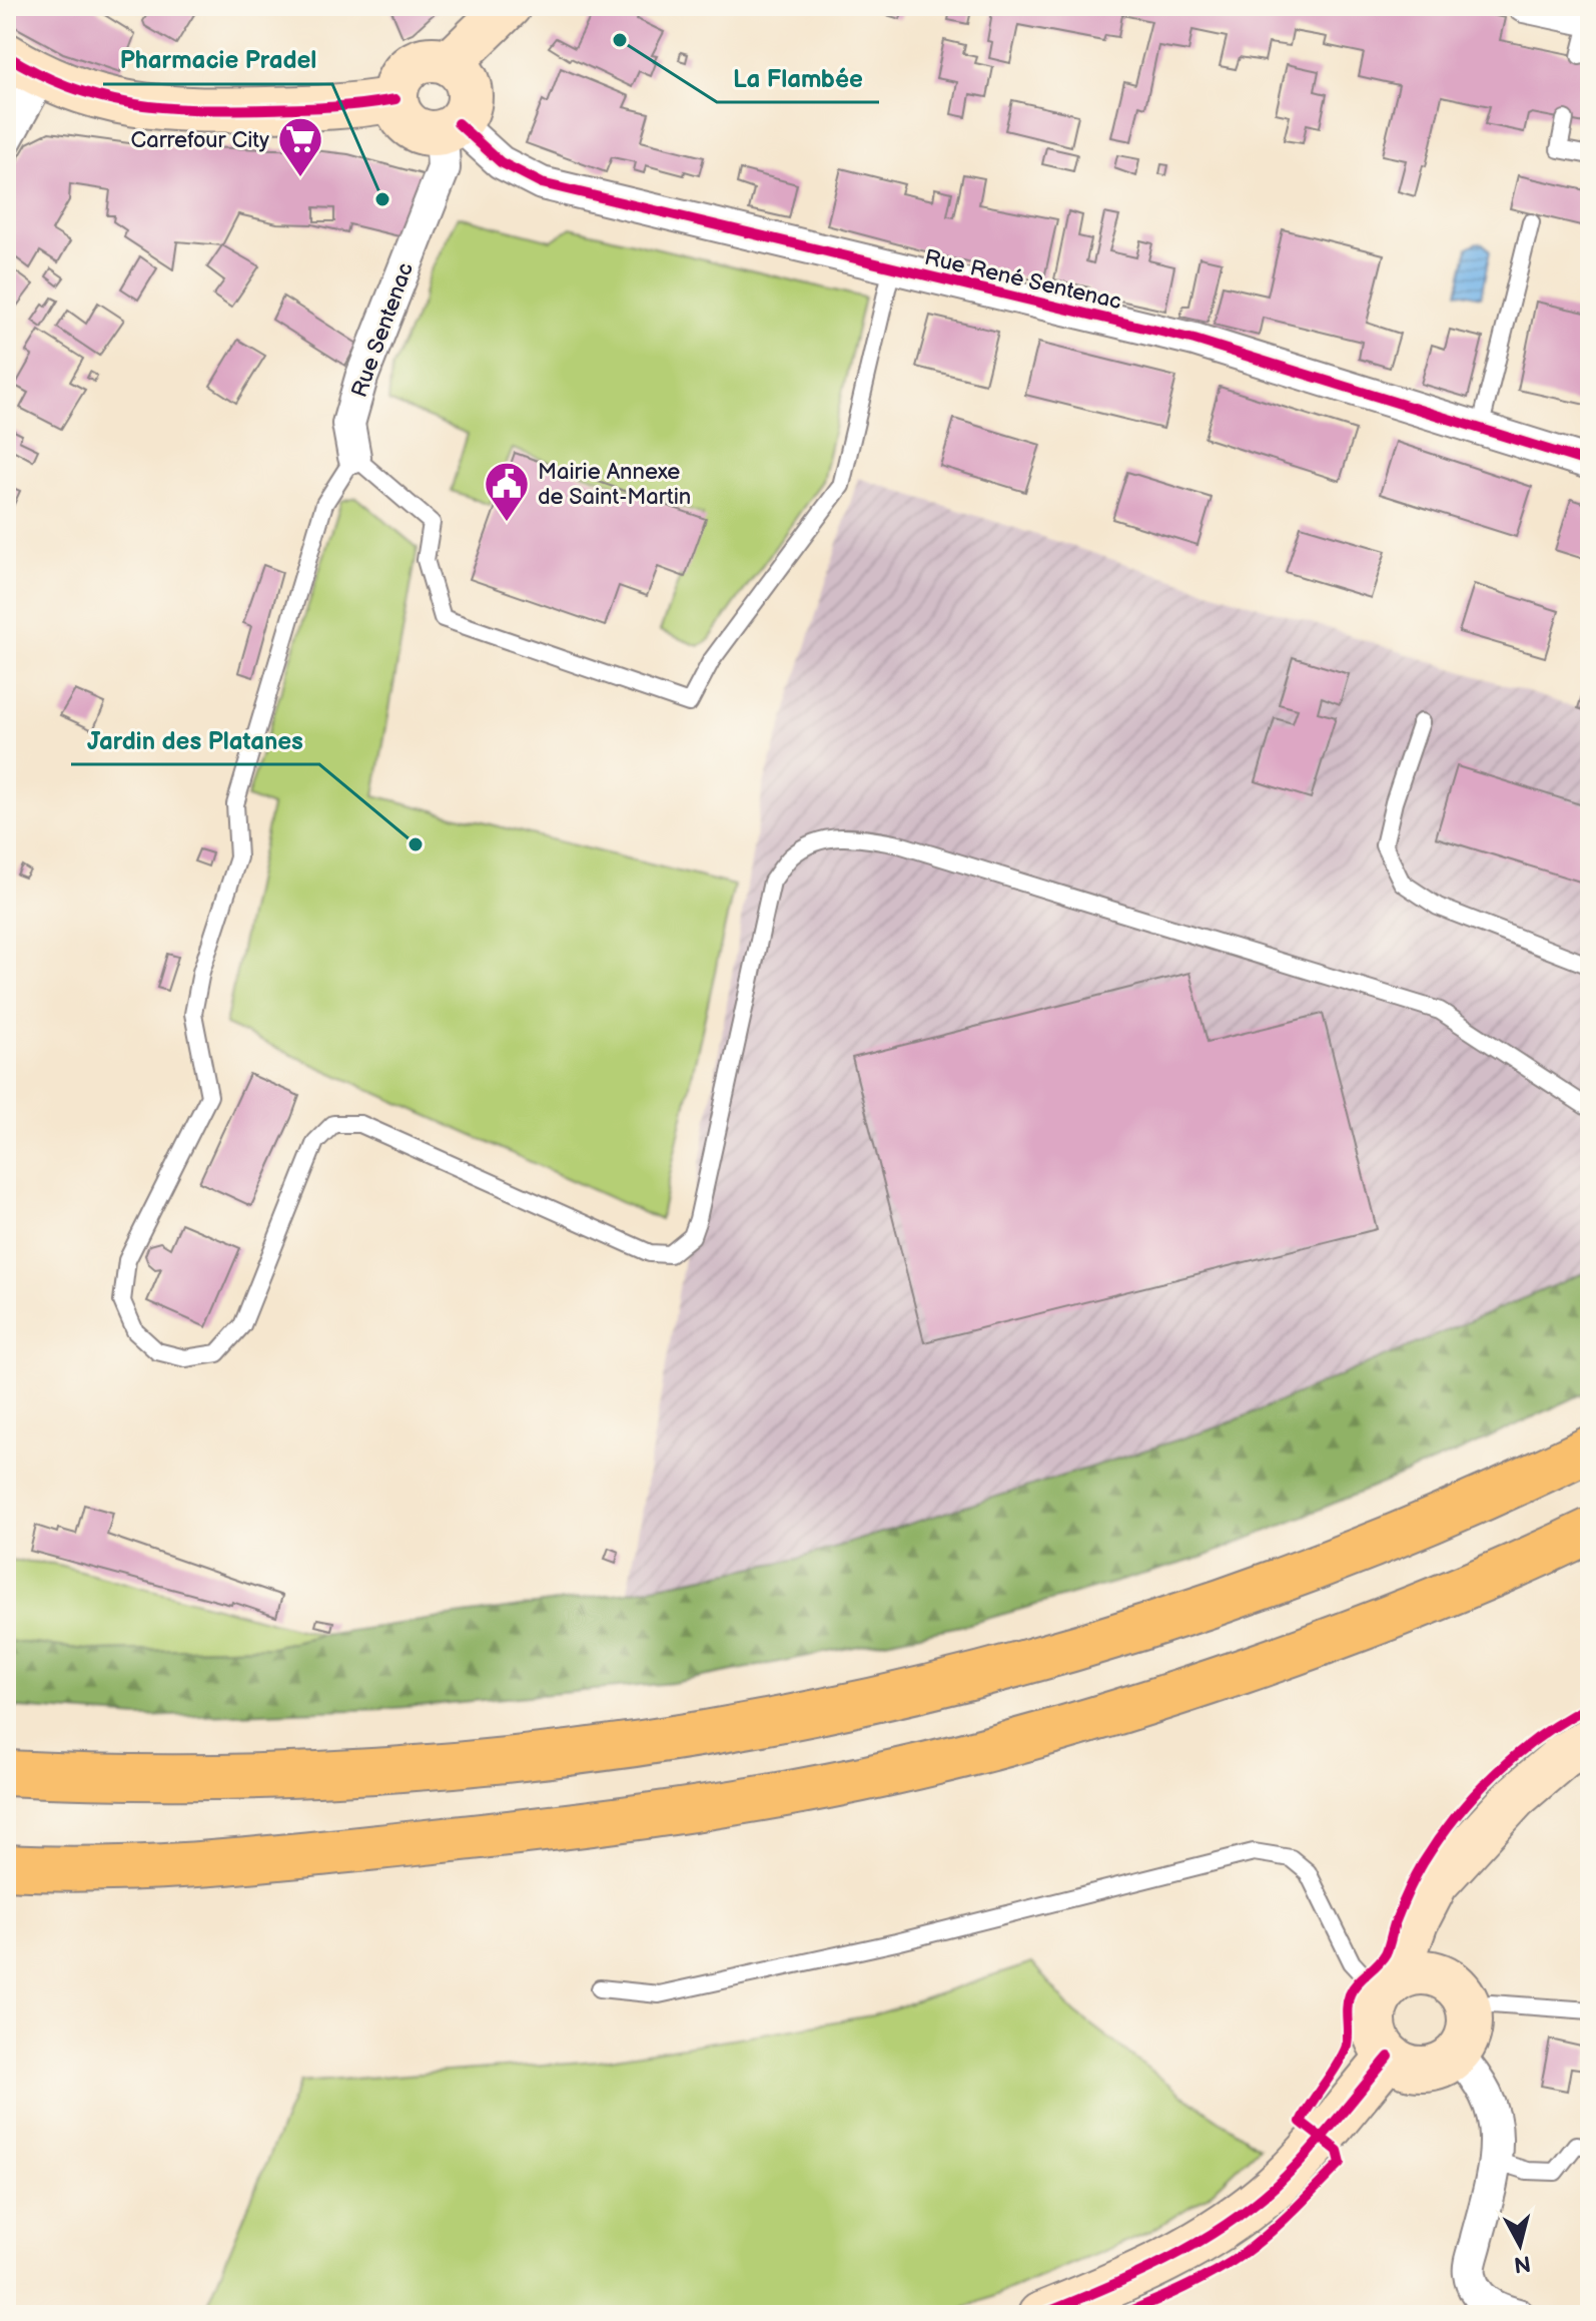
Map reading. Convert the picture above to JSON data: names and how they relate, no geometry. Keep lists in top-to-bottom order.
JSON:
{
  "streets": {
    "street": ["Rue René Sentenac", "Rue Sentenac"]
  },
  "crossings": [
    ["Rue René Sentenac", "Rue Sentenac"]
  ],
  "places": {
    "other": ["La Flambée", "Pharmacie Pradel", "Jardin des Platanes"],
    "supermarket": ["Carrefour City"],
    "public building": ["Mairie Annexe de Saint-Martin"]
  },
  "north": "bottom"
}
